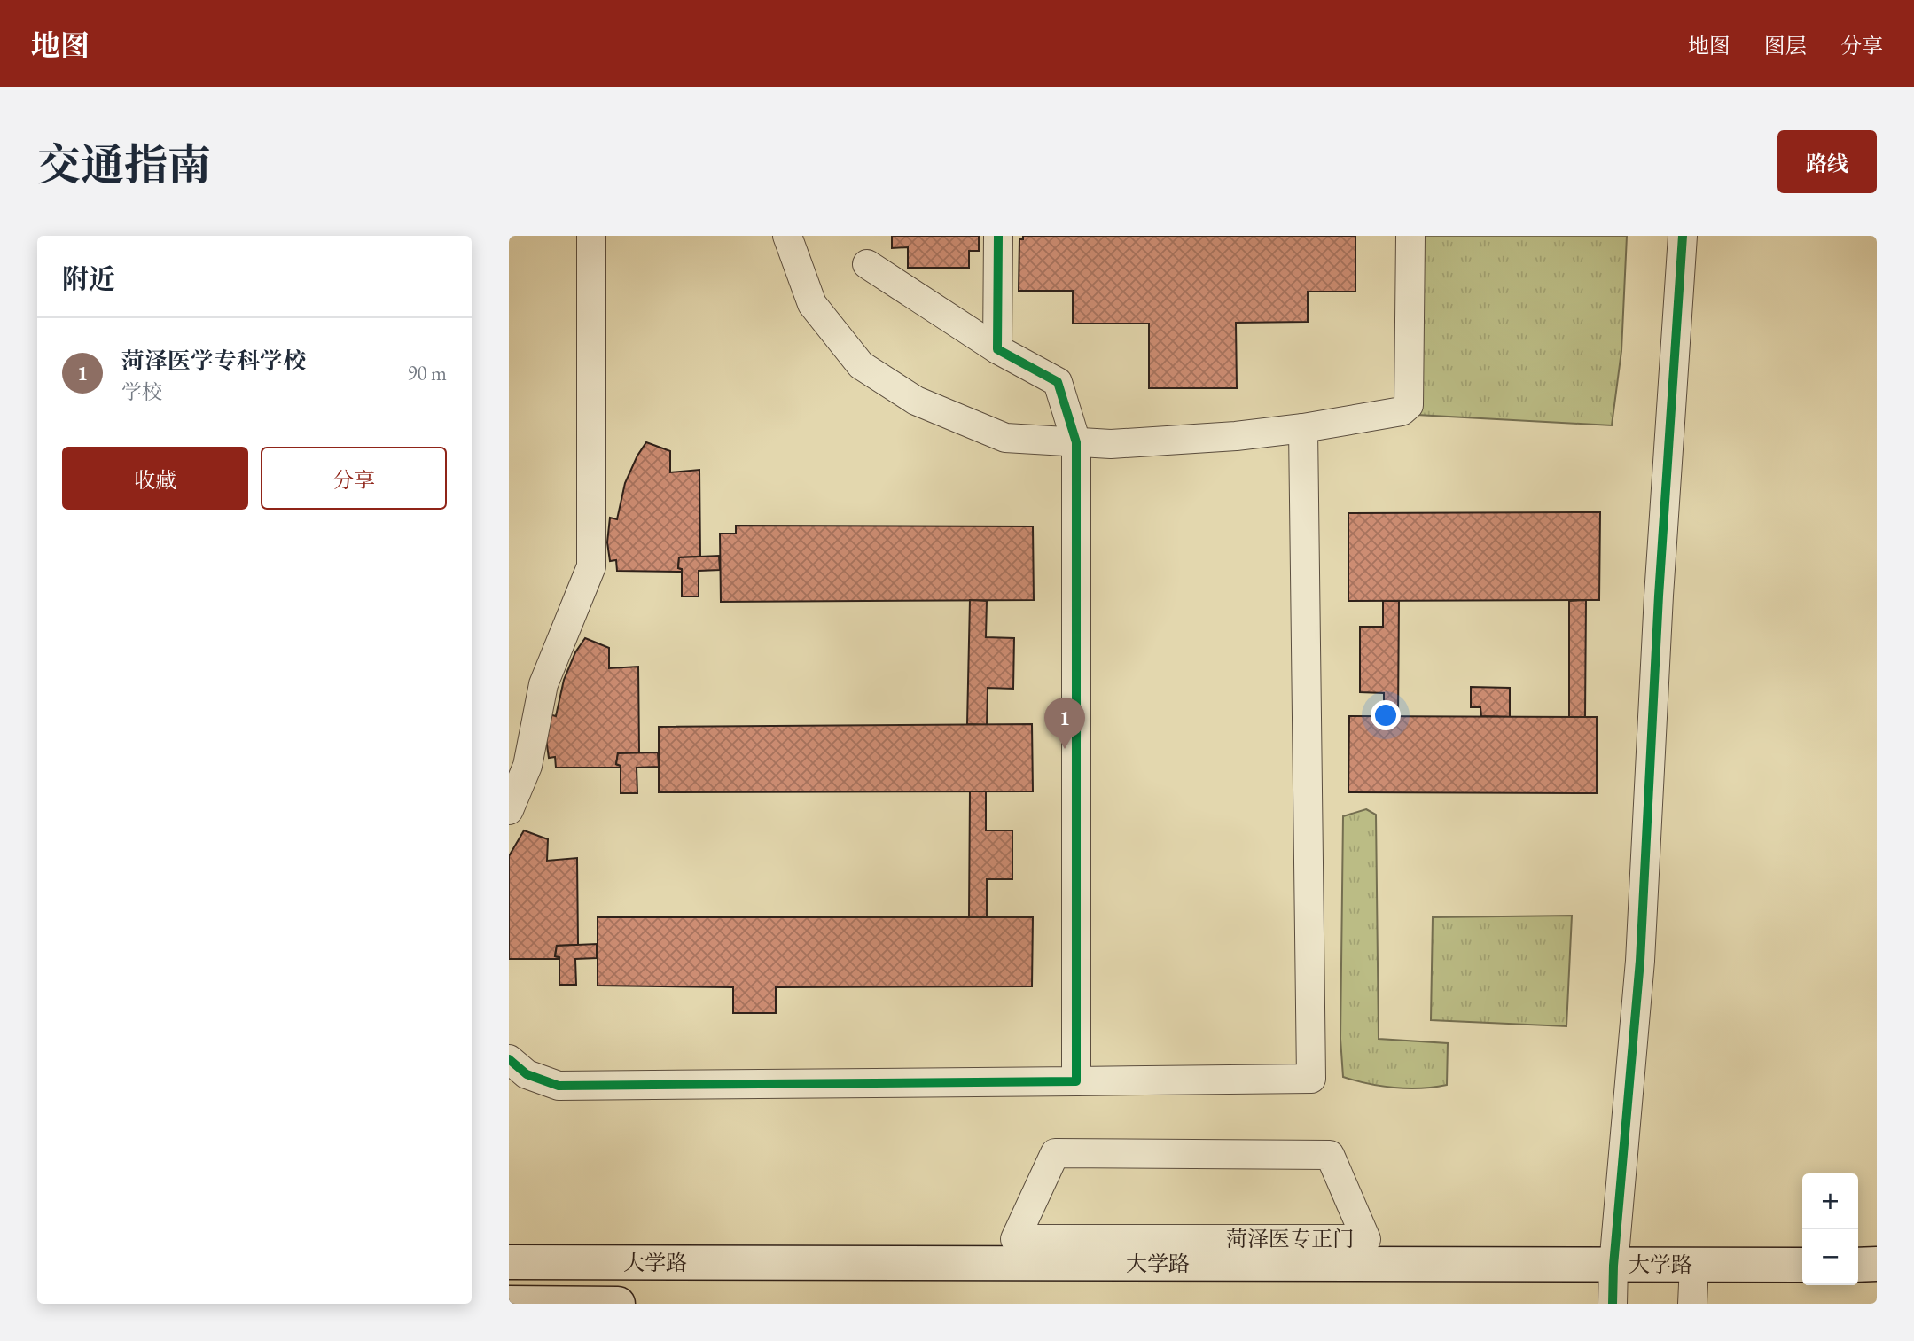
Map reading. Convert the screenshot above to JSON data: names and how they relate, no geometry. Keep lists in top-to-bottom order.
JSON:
{
  "streets": {
    "main road": ["大学路"],
    "street": ["菏泽医专正门"]
  },
  "page": {
    "header": "地图",
    "nav": ["地图", "图层", "分享"],
    "title": "交通指南",
    "buttons": [
      "路线",
      ["收藏", "分享"]
    ],
    "heading": "附近",
    "list": [
      {
        "mark": "1",
        "name": "菏泽医学专科学校",
        "note": "学校",
        "value": "90 m"
      }
    ],
    "pins": "1",
    "map_buttons": ["+", "−"]
  }
}
